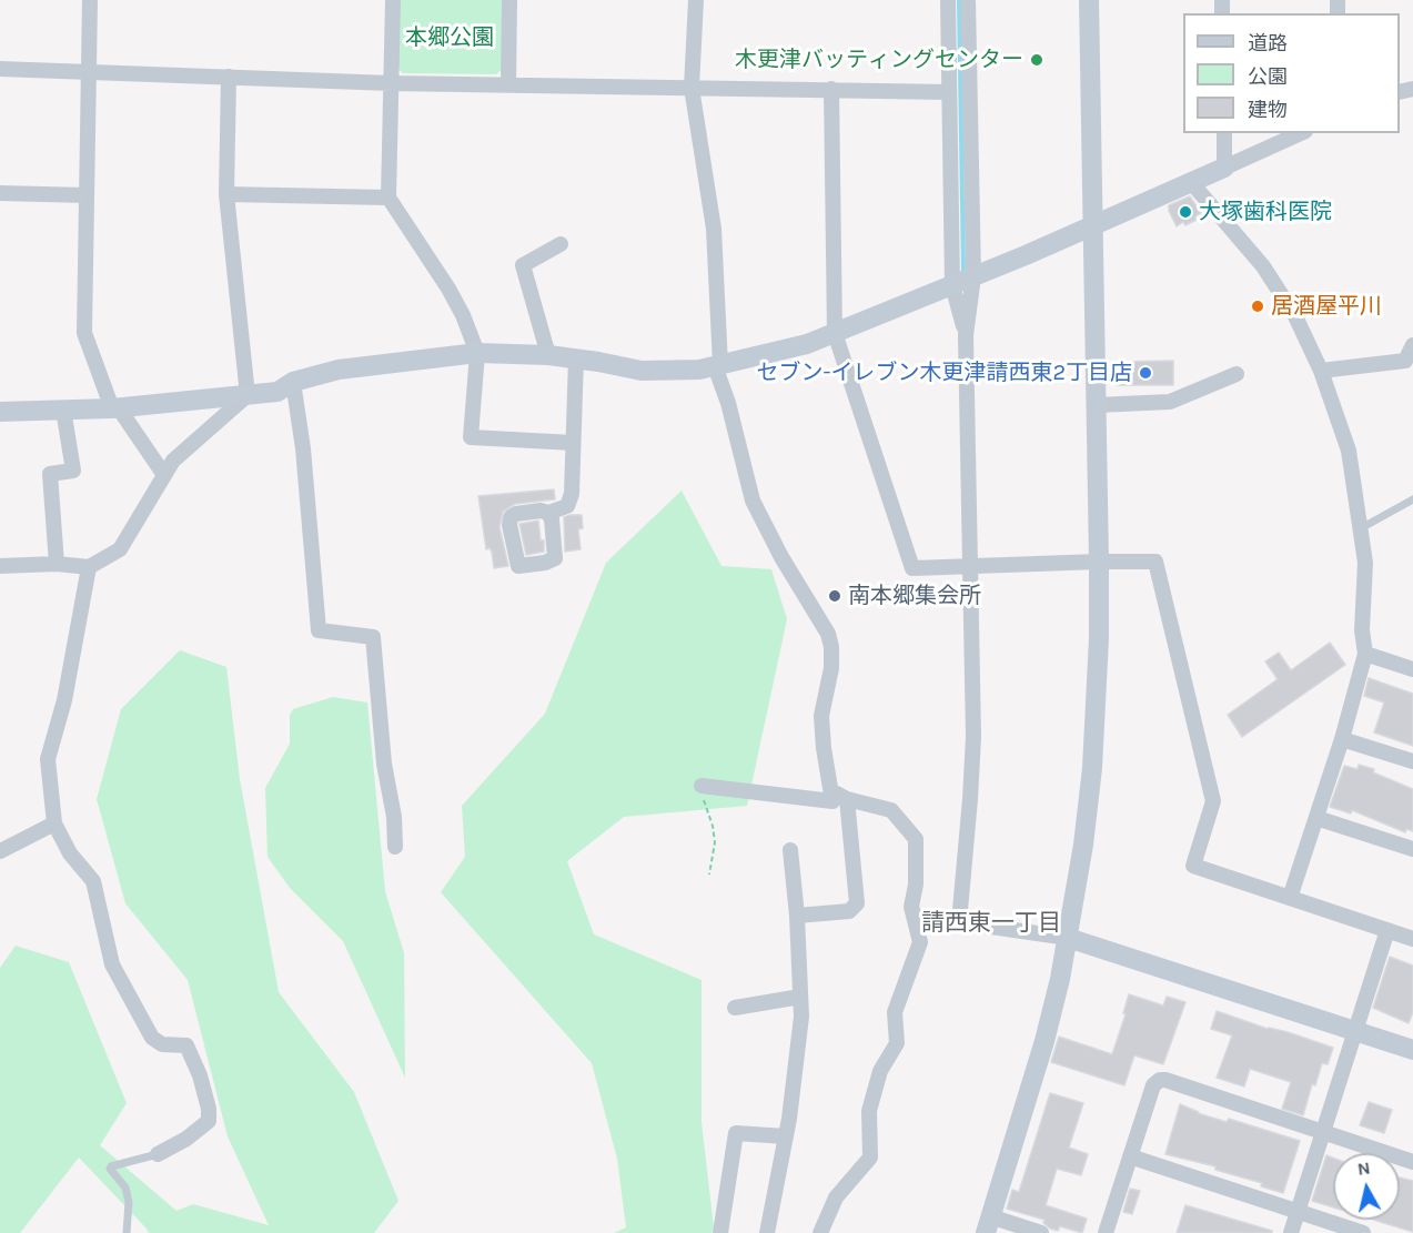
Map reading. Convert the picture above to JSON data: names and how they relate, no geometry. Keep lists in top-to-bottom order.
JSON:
{
  "districts": ["請西東一丁目"],
  "parks": ["本郷公園"],
  "places": [
    "木更津バッティングセンター",
    "大塚歯科医院",
    "居酒屋平川",
    "セブン-イレブン木更津請西東2丁目店",
    "南本郷集会所"
  ],
  "legend": ["道路", "公園", "建物"],
  "north": "top"
}
